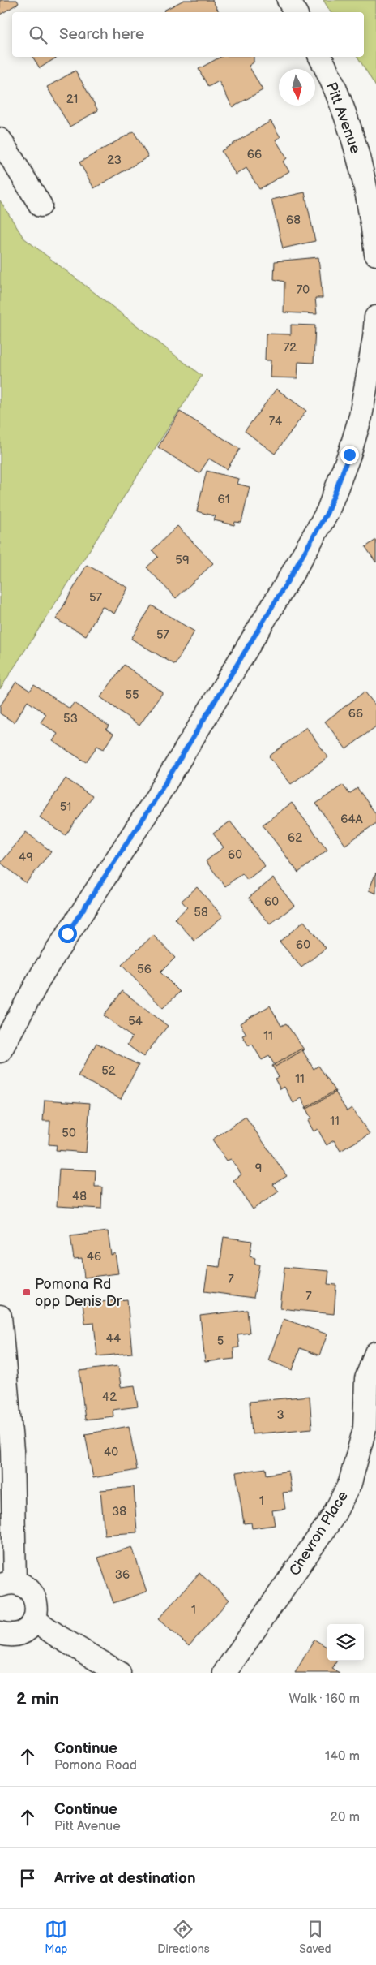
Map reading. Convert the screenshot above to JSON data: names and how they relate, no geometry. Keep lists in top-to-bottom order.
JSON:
{
  "streets": {
    "street": ["Pitt Avenue", "Chevron Place"]
  },
  "places": {
    "transit": ["Pomona Rd opp Denis Dr"]
  },
  "house_numbers": [
    "21",
    "66",
    "23",
    "68",
    "70",
    "72",
    "74",
    "61",
    "59",
    "57",
    "57",
    "55",
    "66",
    "53",
    "51",
    "64A",
    "62",
    "60",
    "49",
    "60",
    "58",
    "60",
    "56",
    "54",
    "11",
    "52",
    "11",
    "11",
    "50",
    "9",
    "48",
    "46",
    "7",
    "7",
    "44",
    "5",
    "42",
    "3",
    "40",
    "1",
    "38",
    "36",
    "1"
  ],
  "north": "bottom",
  "page": {
    "search": "Search here",
    "heading": ["2 min", "Walk · 160 m"],
    "list": [
      ["Continue", "Pomona Road", "140 m"],
      ["Continue", "Pitt Avenue", "20 m"],
      "Arrive at destination"
    ],
    "nav": ["Map", "Directions", "Saved"]
  }
}
